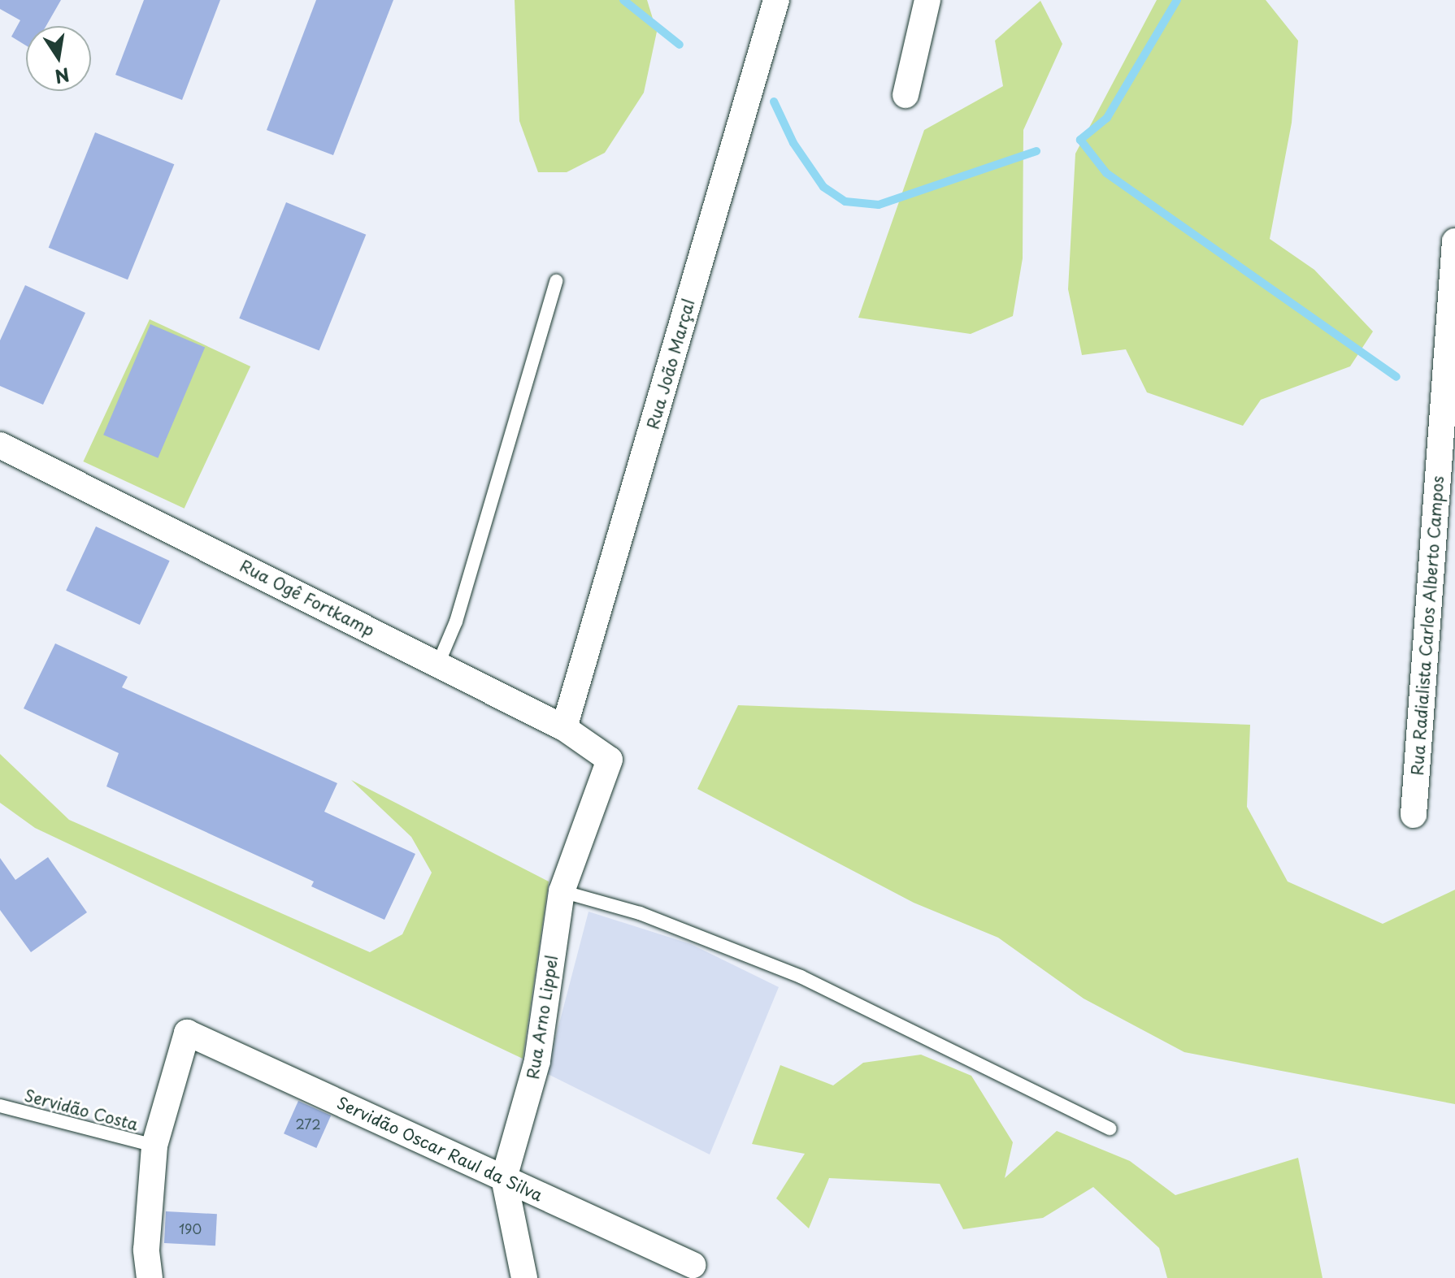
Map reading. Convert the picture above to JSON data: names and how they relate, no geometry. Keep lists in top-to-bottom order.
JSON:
{
  "streets": {
    "street": [
      "Rua João Marçal",
      "Rua Ogê Fortkamp",
      "Rua Radialista Carlos Alberto Campos",
      "Rua Arno Lippel",
      "Servidão Oscar Raul da Silva"
    ],
    "lane": ["Servidão Costa"]
  },
  "crossings": [
    ["Rua João Marçal", "Rua Ogê Fortkamp"],
    ["Rua Ogê Fortkamp", "Rua Arno Lippel"],
    ["Rua Arno Lippel", "Servidão Oscar Raul da Silva"],
    ["Servidão Costa", "Servidão Oscar Raul da Silva"]
  ],
  "house_numbers": ["272", "190"],
  "north": "bottom"
}
